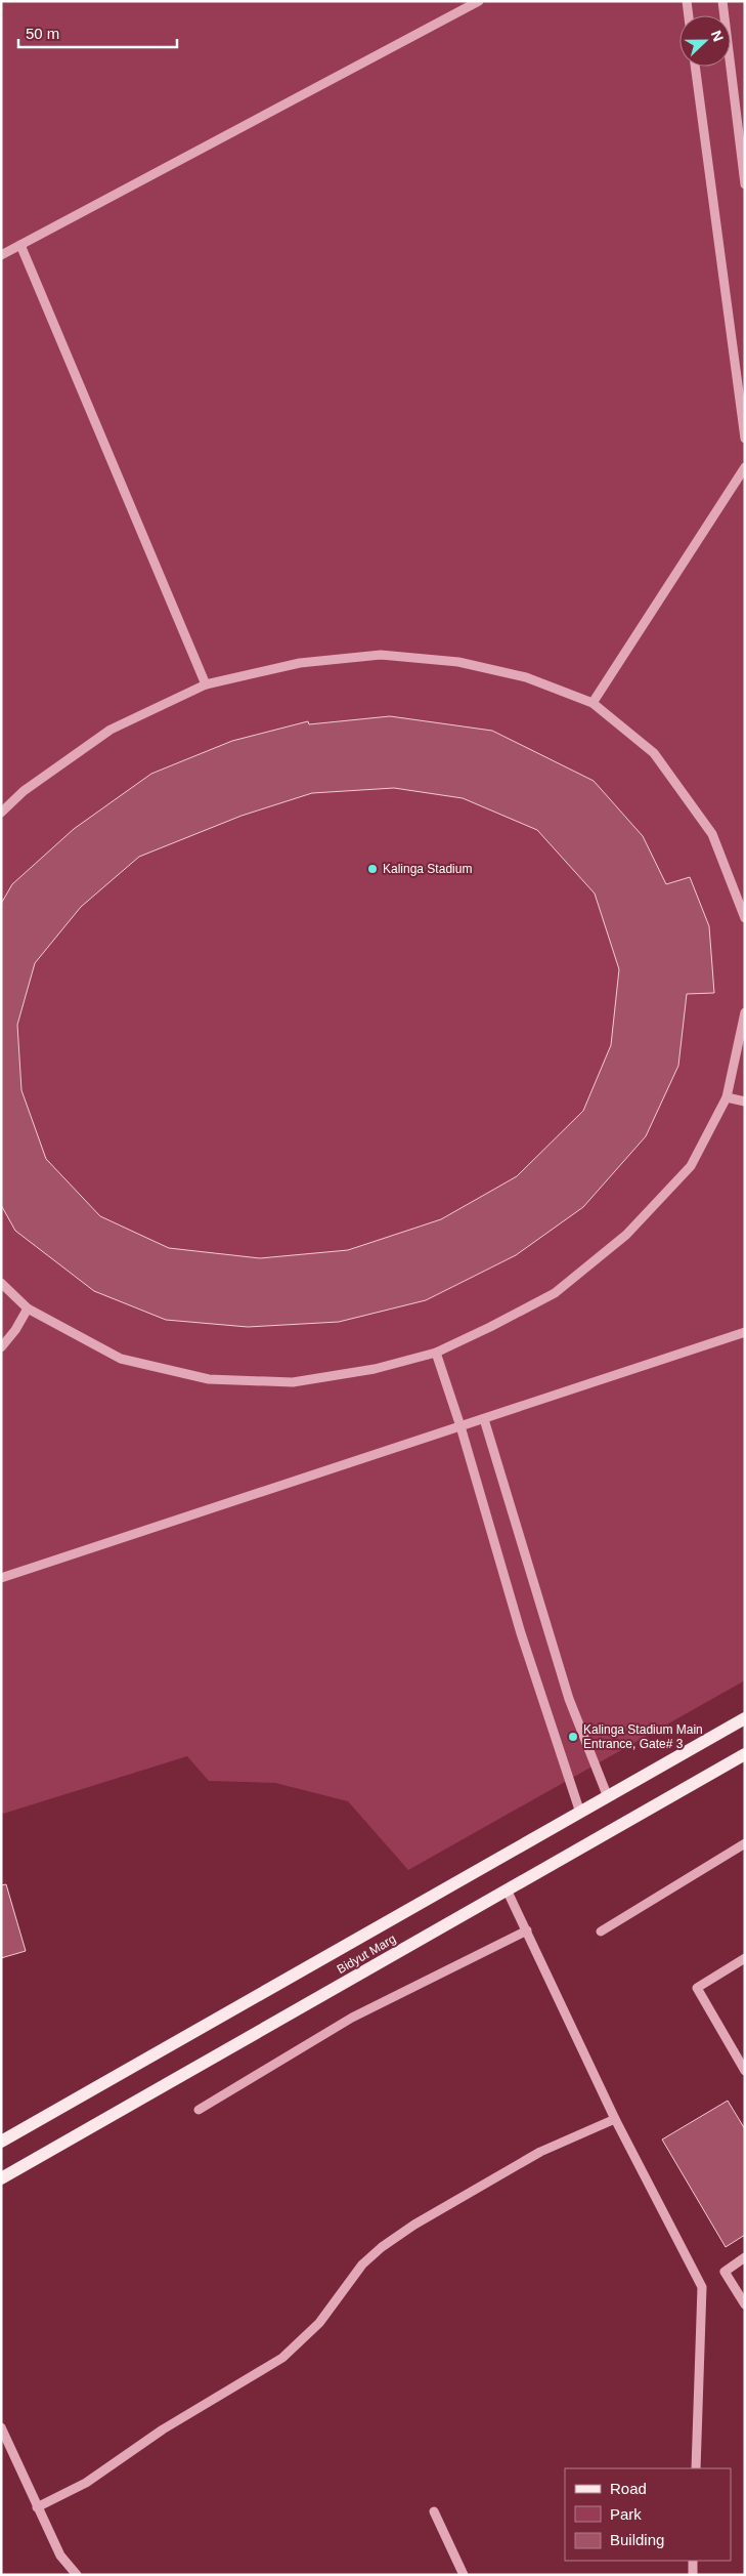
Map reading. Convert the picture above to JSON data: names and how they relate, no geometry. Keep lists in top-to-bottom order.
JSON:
{
  "streets": {
    "main road": ["Bidyut Marg"]
  },
  "places": ["Kalinga Stadium", "Kalinga Stadium Main Entrance, Gate# 3"],
  "legend": ["Road", "Park", "Building"],
  "scale_bar": "50 m",
  "north": "right"
}
